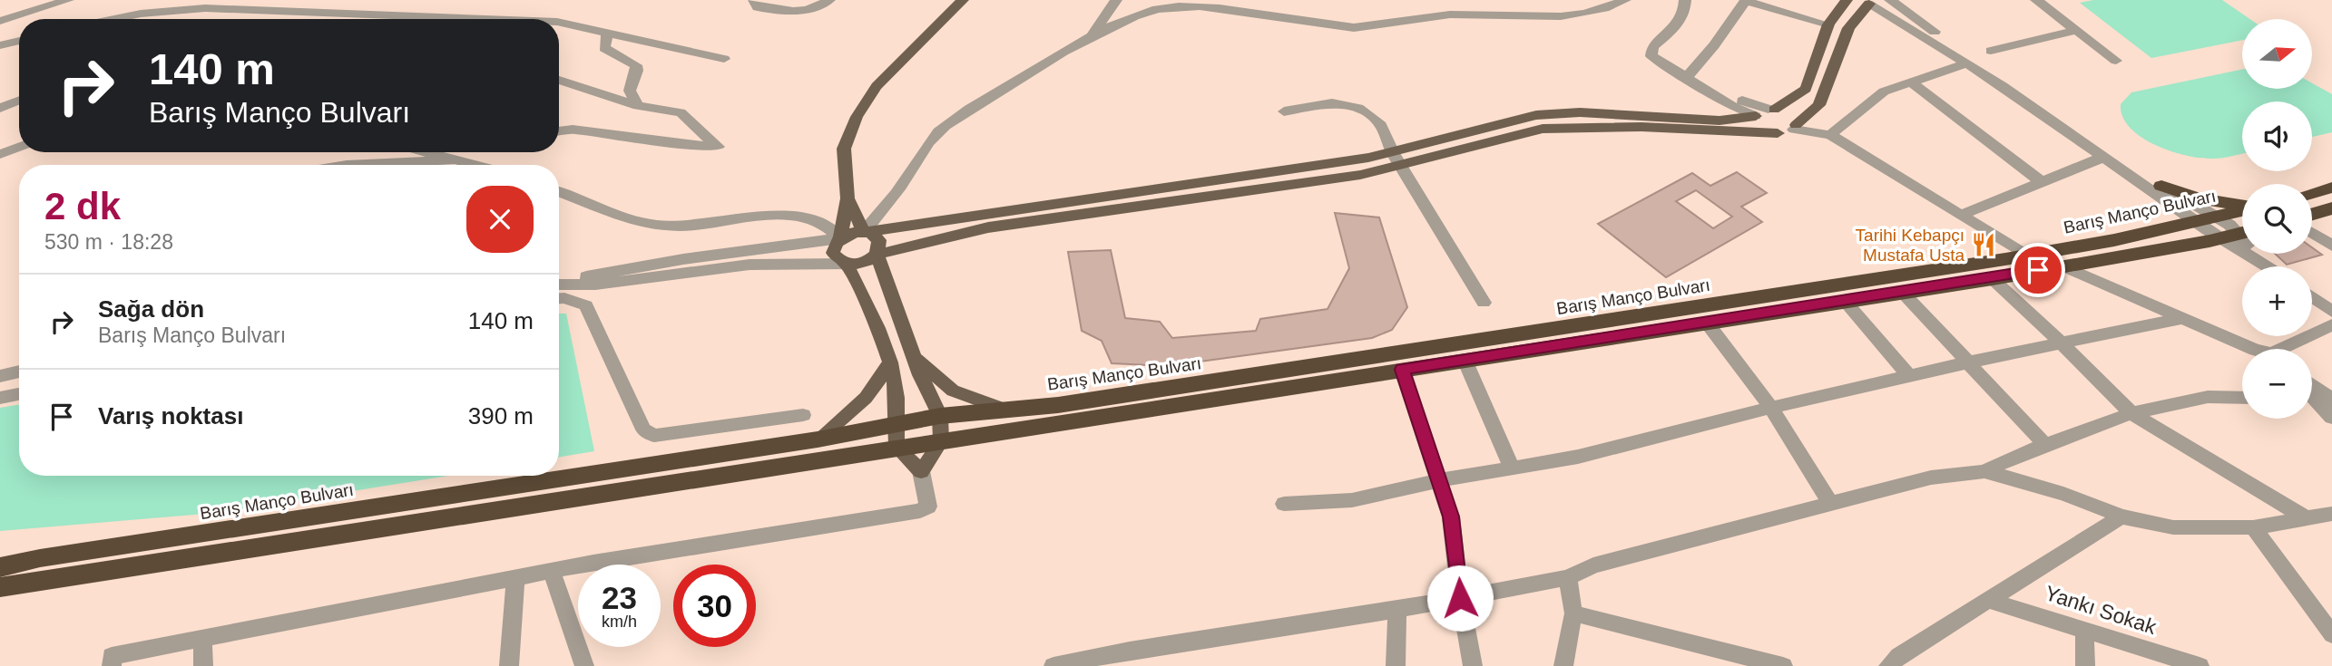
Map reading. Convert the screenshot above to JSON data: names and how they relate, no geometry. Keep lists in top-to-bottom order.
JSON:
{
  "streets": {
    "highway": ["Barış Manço Bulvarı"],
    "street": ["Yankı Sokak"]
  },
  "places": {
    "restaurant": ["Tarihi Kebapçı Mustafa Usta"]
  },
  "north": "right",
  "page": {
    "map_buttons": ["+", "−"],
    "turn": ["140 m", "Barış Manço Bulvarı"],
    "heading": ["2 dk", "530 m · 18:28"],
    "list": [
      {
        "name": "Sağa dön",
        "note": "Barış Manço Bulvarı",
        "value": "140 m"
      },
      {
        "name": "Varış noktası",
        "value": "390 m"
      }
    ],
    "speed": "23 km/h",
    "limit": "30"
  }
}
